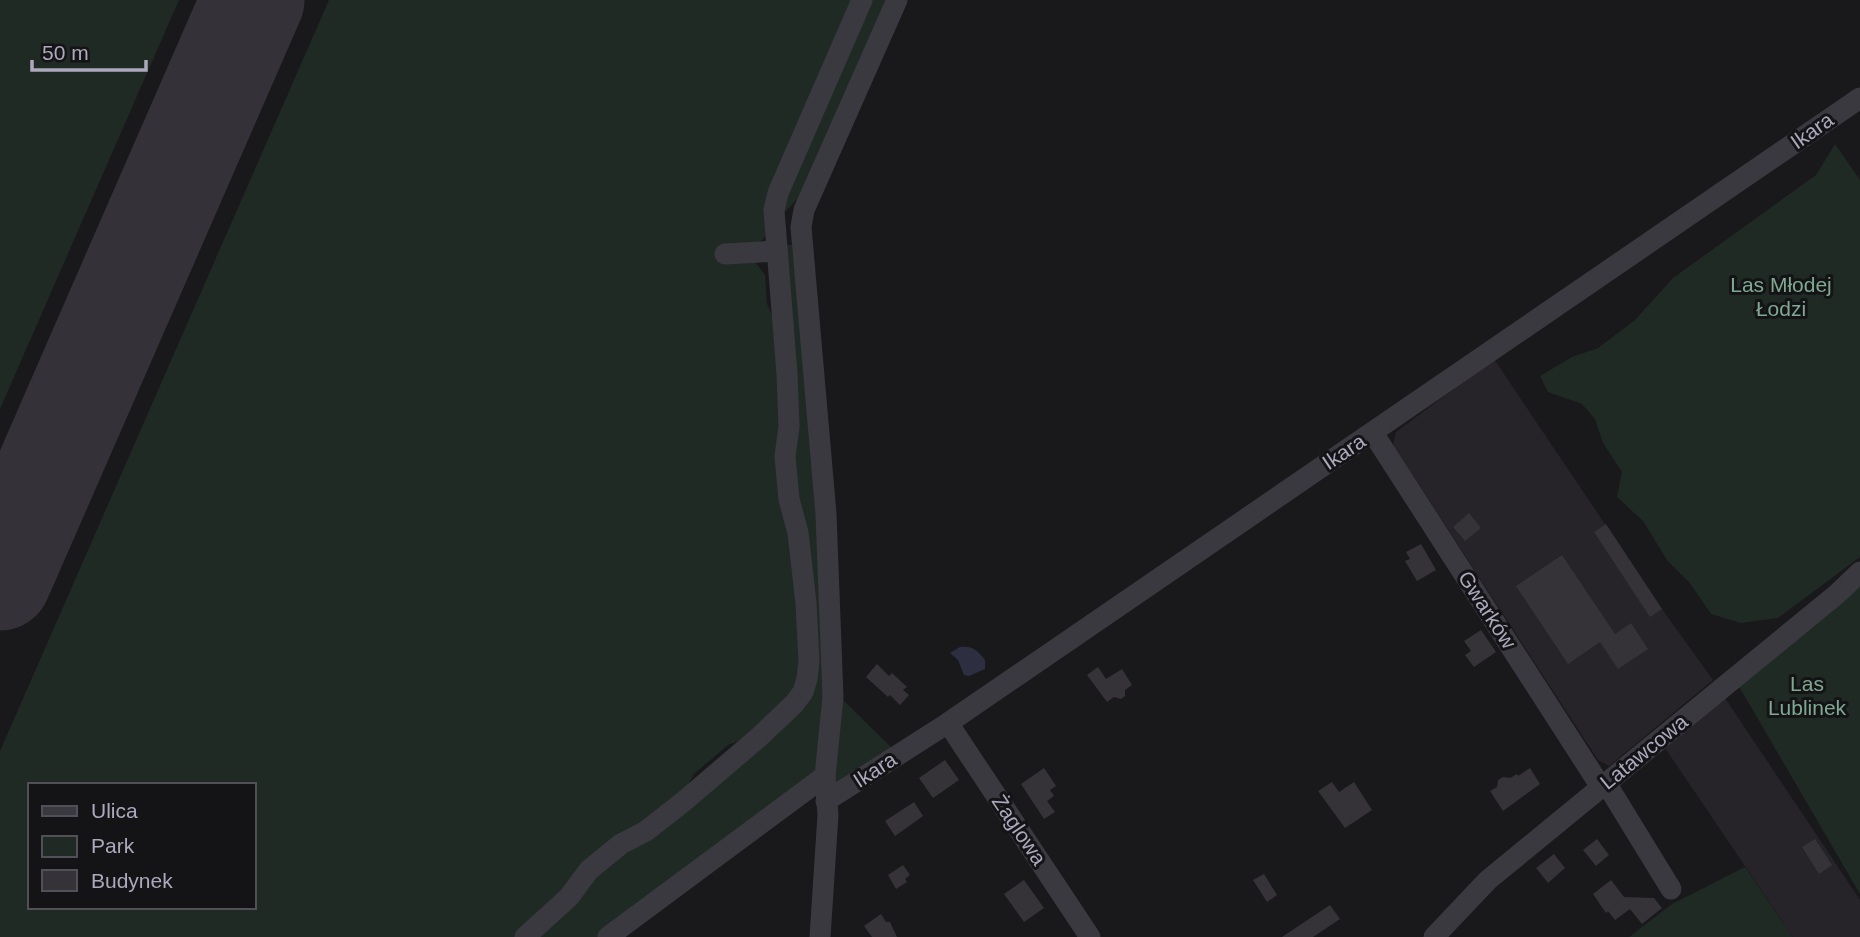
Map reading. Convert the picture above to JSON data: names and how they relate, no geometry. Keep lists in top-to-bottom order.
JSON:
{
  "streets": {
    "street": [
      "Ikara",
      "Gwarków",
      "Latawcowa",
      "Żaglowa"
    ]
  },
  "crossings": [
    ["Ikara", "Gwarków"],
    ["Ikara", "Żaglowa"],
    ["Gwarków", "Latawcowa"]
  ],
  "parks": ["Las Młodej Łodzi", "Las Lublinek"],
  "legend": ["Ulica", "Park", "Budynek"],
  "scale_bar": "50 m"
}
